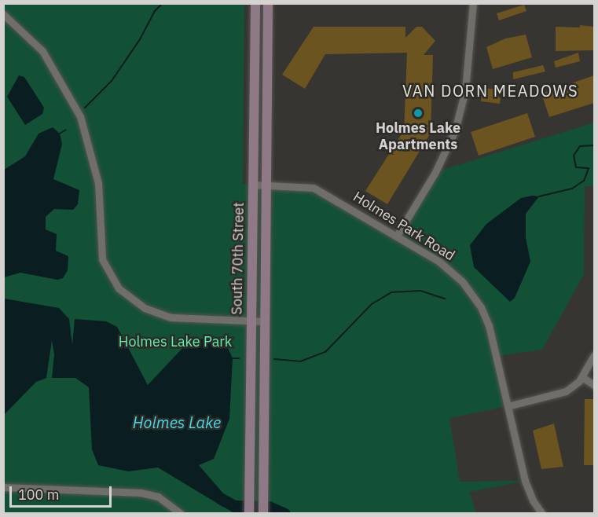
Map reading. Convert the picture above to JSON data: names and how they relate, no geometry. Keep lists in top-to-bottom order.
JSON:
{
  "streets": {
    "main road": ["South 70th Street"],
    "street": ["Holmes Park Road"]
  },
  "crossings": [
    ["Holmes Park Road", "South 70th Street"]
  ],
  "districts": ["VAN DORN MEADOWS"],
  "water": ["Holmes Lake"],
  "parks": ["Holmes Lake Park"],
  "places": ["Holmes Lake Apartments"],
  "scale_bar": "100 m"
}
